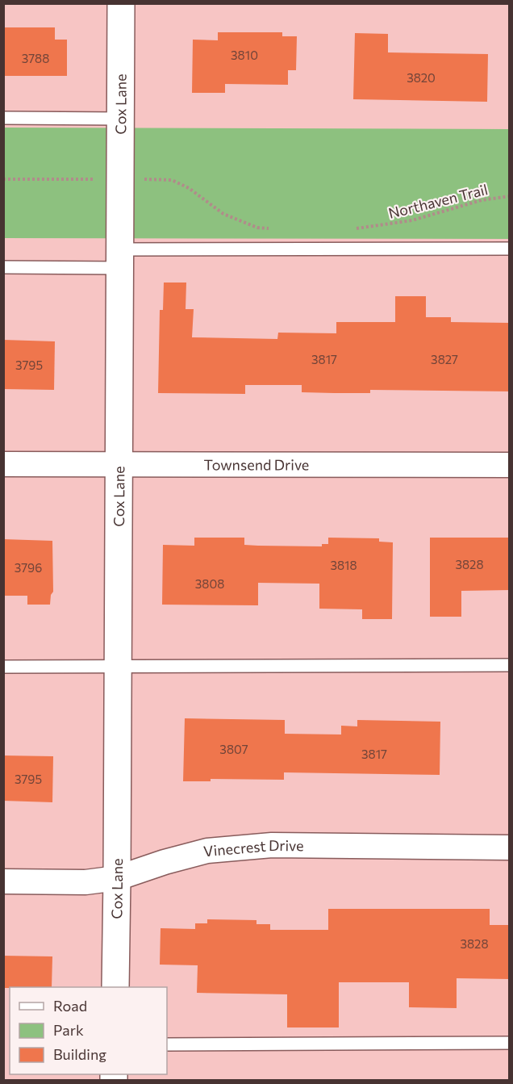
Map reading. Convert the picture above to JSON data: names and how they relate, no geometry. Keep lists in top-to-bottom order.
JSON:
{
  "streets": {
    "street": ["Cox Lane", "Townsend Drive", "Vinecrest Drive"],
    "path": ["Northaven Trail"]
  },
  "crossings": [
    ["Cox Lane", "Townsend Drive"],
    ["Cox Lane", "Vinecrest Drive"]
  ],
  "house_numbers": [
    "3810",
    "3788",
    "3820",
    "3817",
    "3827",
    "3795",
    "3828",
    "3818",
    "3796",
    "3808",
    "3807",
    "3817",
    "3795",
    "3828"
  ],
  "legend": ["Road", "Park", "Building"]
}
